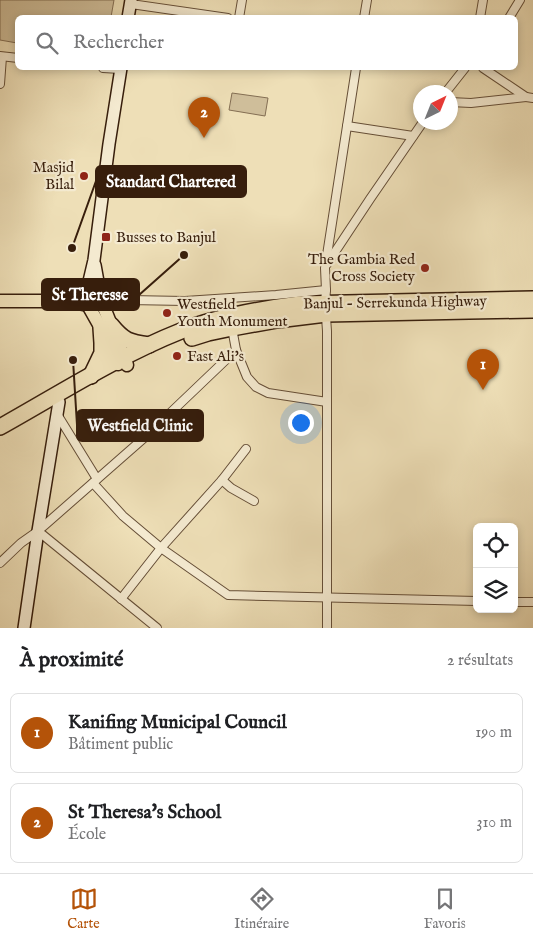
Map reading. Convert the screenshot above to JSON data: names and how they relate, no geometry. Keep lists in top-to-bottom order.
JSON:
{
  "streets": {
    "highway": ["Banjul - Serrekunda Highway"]
  },
  "places": {
    "other": [
      "Masjid Bilal",
      "Standard Chartered",
      "St Theresse",
      "The Gambia Red Cross Society",
      "Westfield Youth Monument",
      "Fast Ali's",
      "Westfield Clinic"
    ],
    "transit": ["Busses to Banjul"]
  },
  "north": "top right",
  "page": {
    "search": "Rechercher",
    "pins": ["2", "1"],
    "heading": ["À proximité", "2 résultats"],
    "list": [
      {
        "mark": "1",
        "name": "Kanifing Municipal Council",
        "note": "Bâtiment public",
        "value": "190 m"
      },
      {
        "mark": "2",
        "name": "St Theresa's School",
        "note": "École",
        "value": "310 m"
      }
    ],
    "nav": ["Carte", "Itinéraire", "Favoris"]
  }
}
